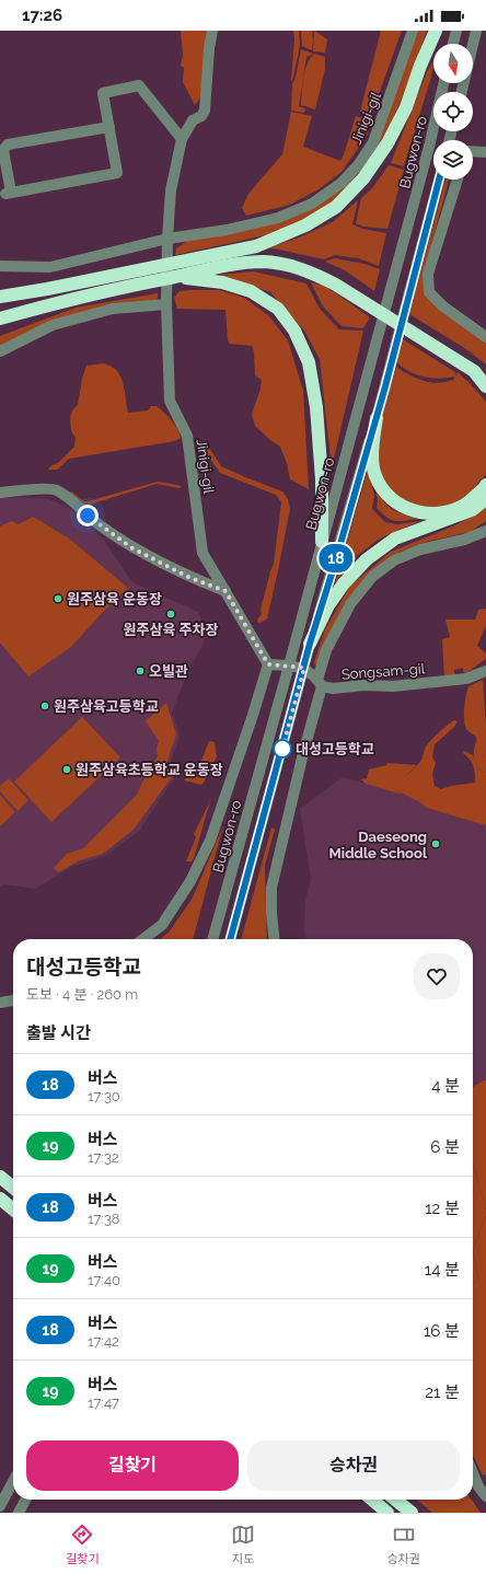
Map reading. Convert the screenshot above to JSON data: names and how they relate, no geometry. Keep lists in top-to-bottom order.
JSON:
{
  "streets": {
    "street": ["Jinigi-gil", "Bugwon-ro", "Songsam-gil"]
  },
  "places": [
    "원주삼육 운동장",
    "원주삼육 주차장",
    "오빌관",
    "원주삼육고등학교",
    "대성고등학교",
    "원주삼육초등학교 운동장",
    "Daeseong Middle School"
  ],
  "lines": ["bus line 18"],
  "north": "bottom",
  "page": {
    "status": "17:26",
    "on_map": "18",
    "heading": [
      ["대성고등학교", "도보 · 4 분 · 260 m"],
      "출발 시간"
    ],
    "list": [
      {
        "mark": "18",
        "name": "버스",
        "note": "17:30",
        "value": "4 분"
      },
      {
        "mark": "19",
        "name": "버스",
        "note": "17:32",
        "value": "6 분"
      },
      {
        "mark": "18",
        "name": "버스",
        "note": "17:38",
        "value": "12 분"
      },
      {
        "mark": "19",
        "name": "버스",
        "note": "17:40",
        "value": "14 분"
      },
      {
        "mark": "18",
        "name": "버스",
        "note": "17:42",
        "value": "16 분"
      },
      {
        "mark": "19",
        "name": "버스",
        "note": "17:47",
        "value": "21 분"
      }
    ],
    "buttons": ["길찾기", "승차권"],
    "tabs": ["길찾기", "지도", "승차권"]
  }
}
